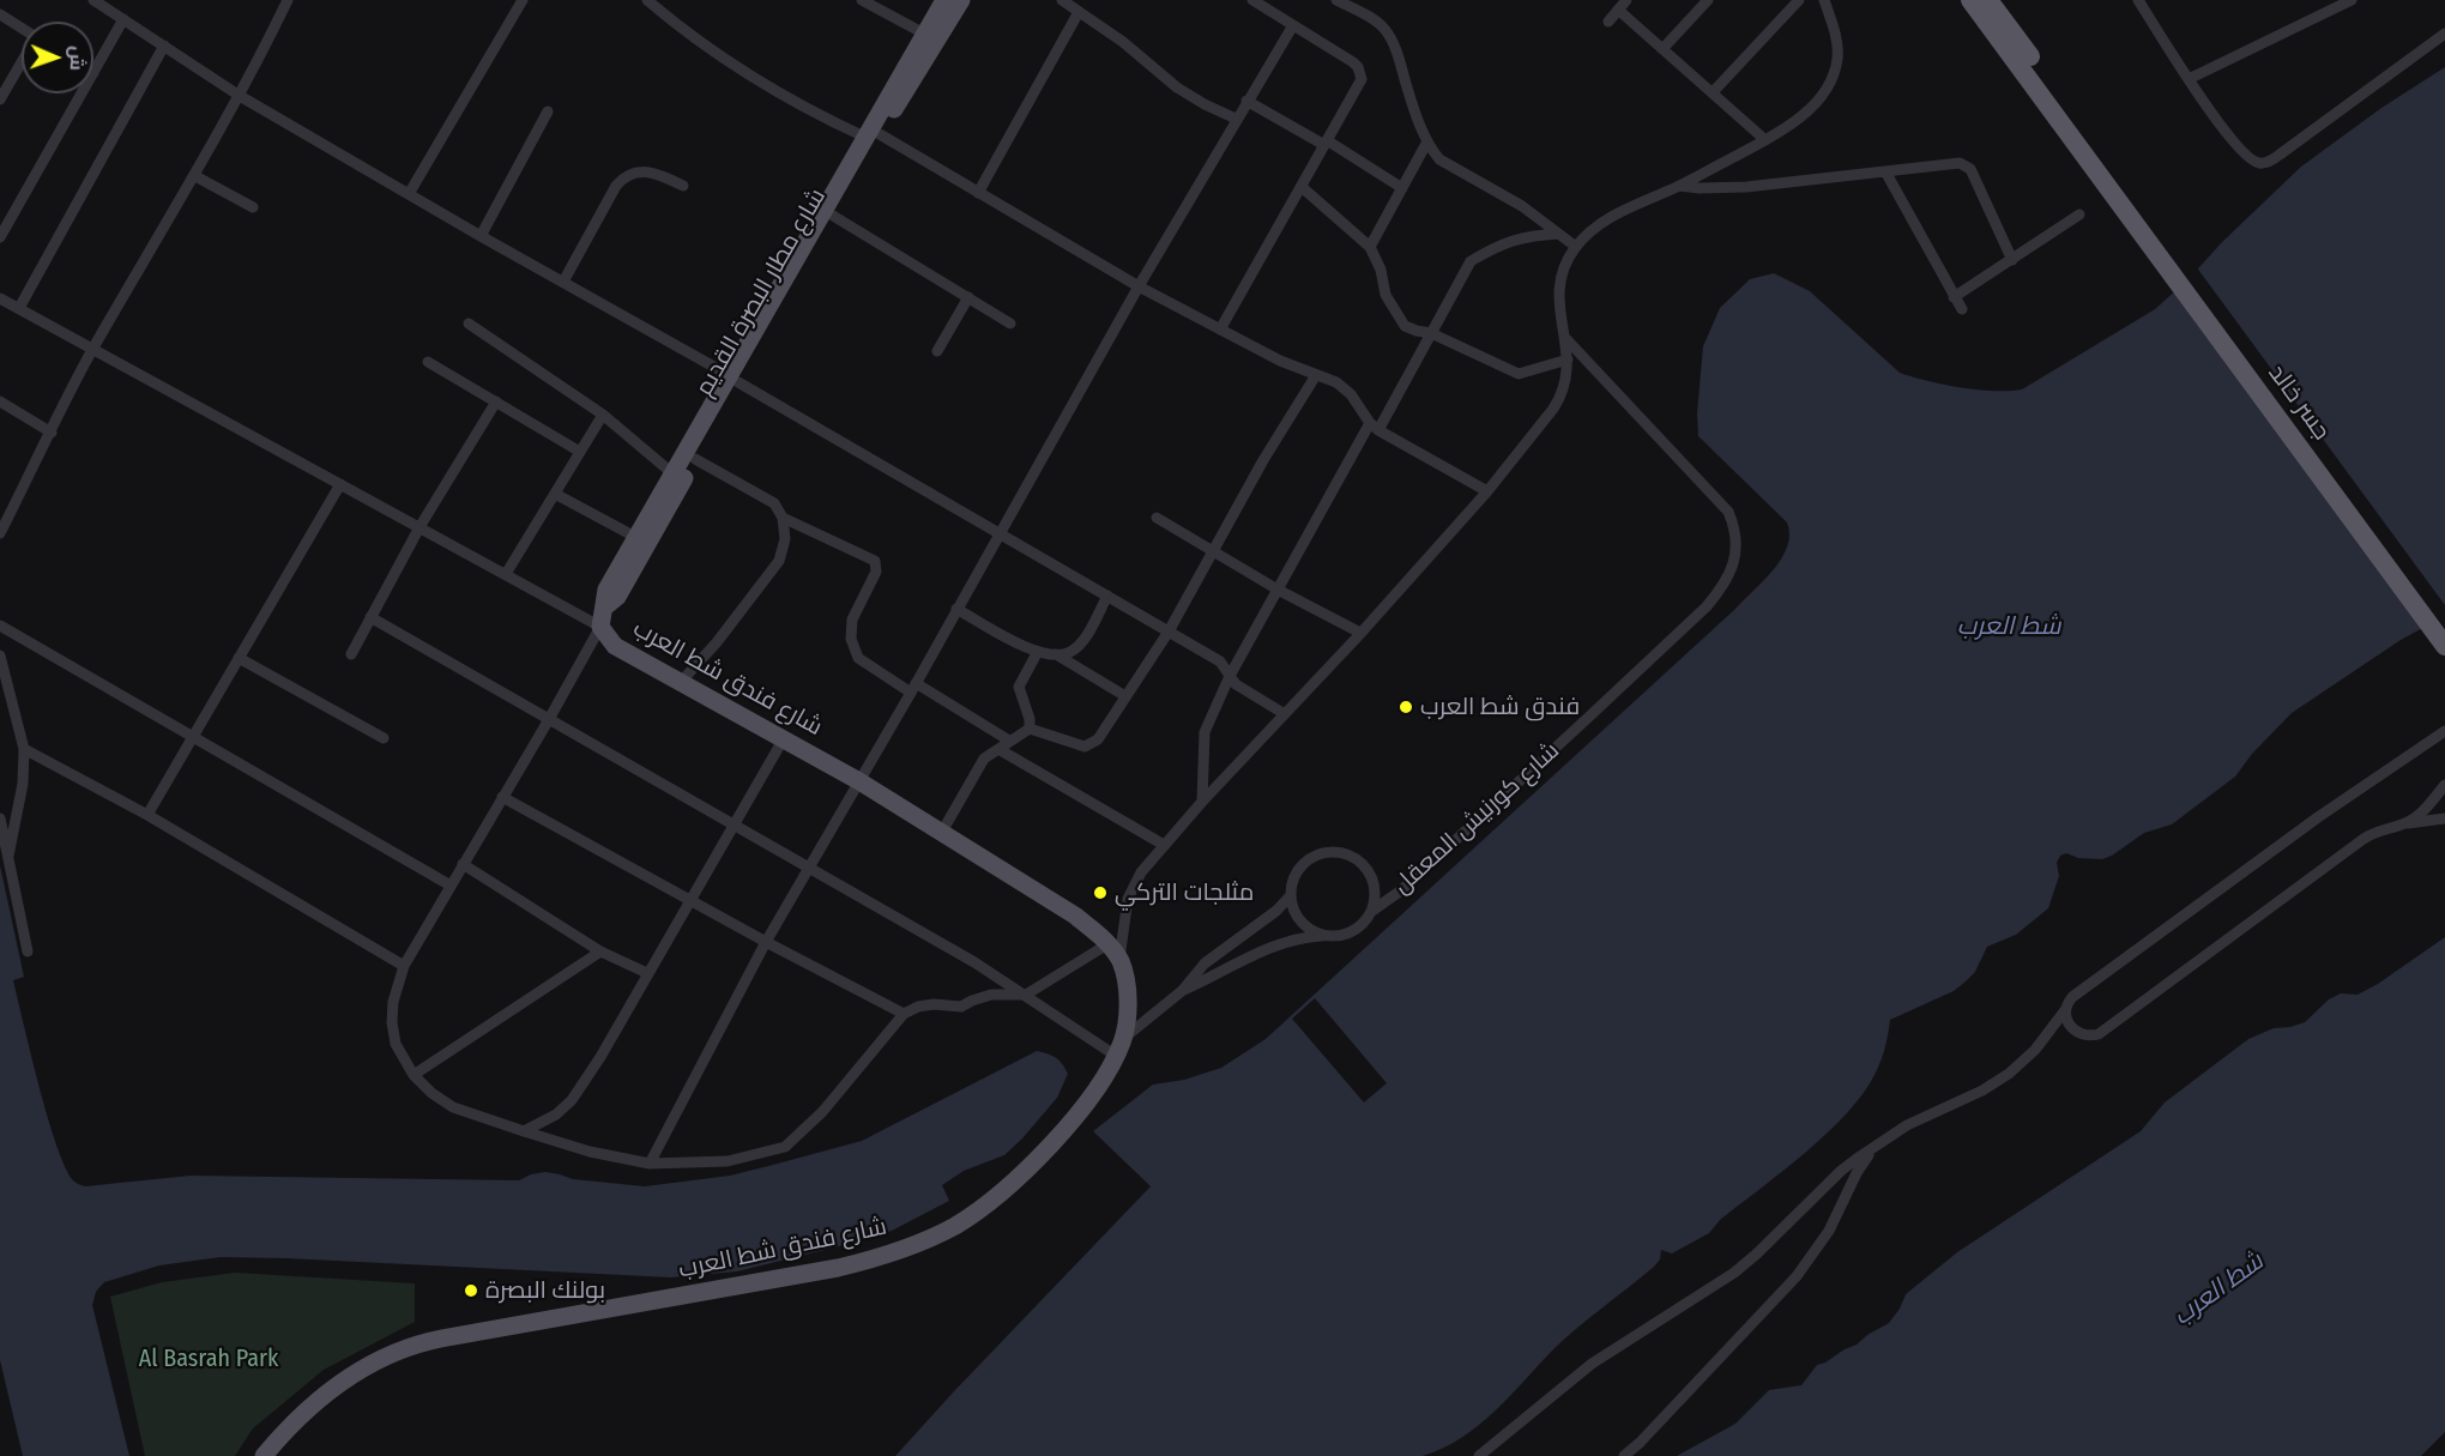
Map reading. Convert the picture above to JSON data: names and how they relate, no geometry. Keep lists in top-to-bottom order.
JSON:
{
  "streets": {
    "highway": ["جسر خالد"],
    "main road": ["شارع مطار البصرة القديم", "شارع فندق شط العرب"],
    "street": ["شارع كورنيش المعقل"]
  },
  "crossings": [
    ["شارع مطار البصرة القديم", "شارع فندق شط العرب"]
  ],
  "water": ["شط العرب"],
  "parks": ["Al Basrah Park"],
  "places": ["فندق شط العرب", "مثلجات التركي", "بولنك البصرة"],
  "north": "right"
}
